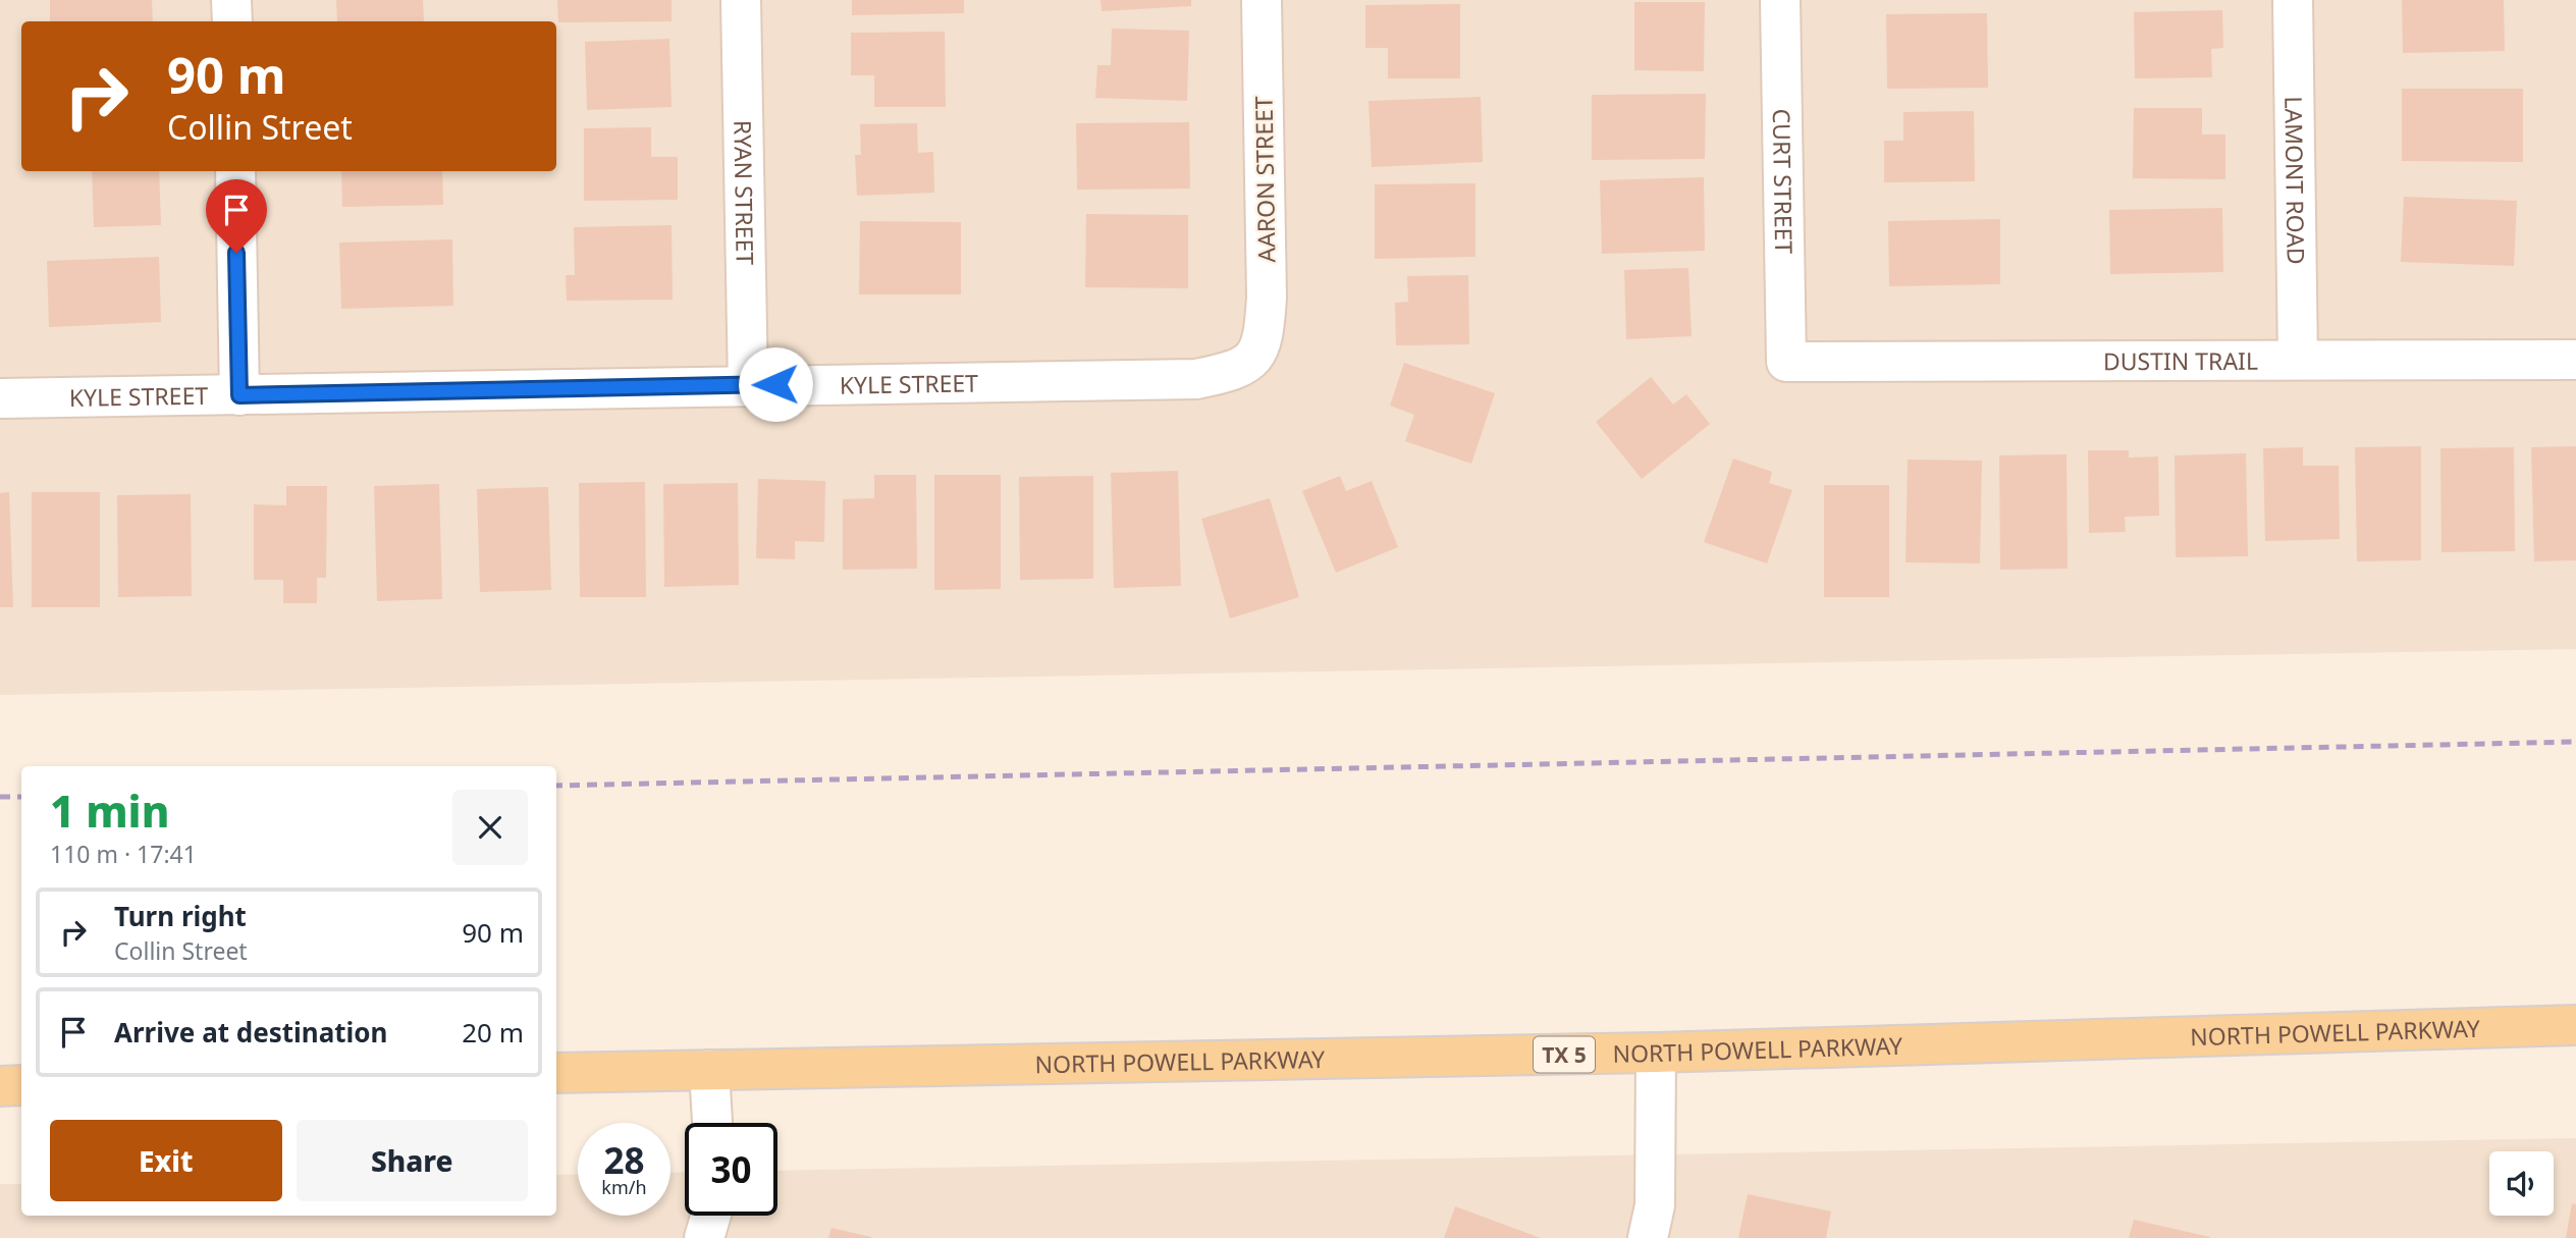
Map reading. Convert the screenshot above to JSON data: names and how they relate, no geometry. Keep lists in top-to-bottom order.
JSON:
{
  "streets": {
    "main road": ["NORTH POWELL PARKWAY", "TX 5"],
    "street": [
      "AARON STREET",
      "LAMONT ROAD",
      "CURT STREET",
      "RYAN STREET",
      "DUSTIN TRAIL",
      "KYLE STREET"
    ]
  },
  "crossings": [
    ["AARON STREET", "KYLE STREET"],
    ["LAMONT ROAD", "DUSTIN TRAIL"],
    ["CURT STREET", "DUSTIN TRAIL"],
    ["RYAN STREET", "KYLE STREET"]
  ],
  "page": {
    "turn": ["90 m", "Collin Street"],
    "heading": ["1 min", "110 m · 17:41"],
    "list": [
      {
        "name": "Turn right",
        "note": "Collin Street",
        "value": "90 m"
      },
      {
        "name": "Arrive at destination",
        "value": "20 m"
      }
    ],
    "buttons": ["Exit", "Share"],
    "speed": "28 km/h",
    "limit": "30"
  }
}
